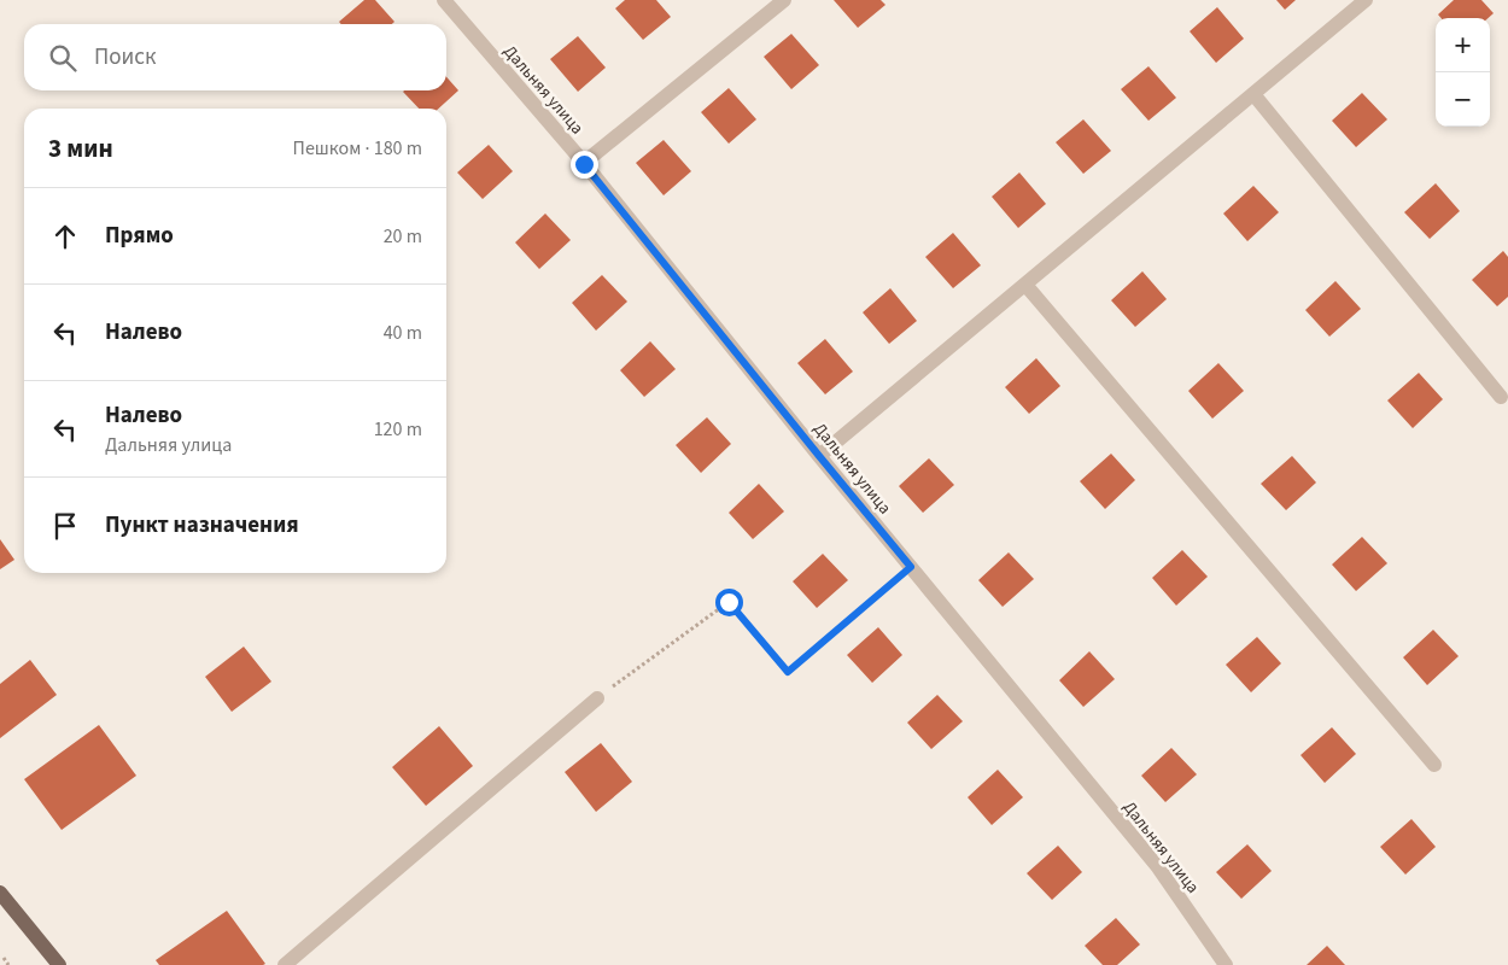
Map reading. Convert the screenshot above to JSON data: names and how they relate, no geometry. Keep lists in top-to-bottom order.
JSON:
{
  "streets": {
    "street": ["Дальняя улица"]
  },
  "page": {
    "map_buttons": ["+", "−"],
    "search": "Поиск",
    "heading": ["3 мин", "Пешком · 180 m"],
    "list": [
      ["Прямо", "20 m"],
      ["Налево", "40 m"],
      ["Налево", "Дальняя улица", "120 m"],
      "Пункт назначения"
    ]
  }
}
